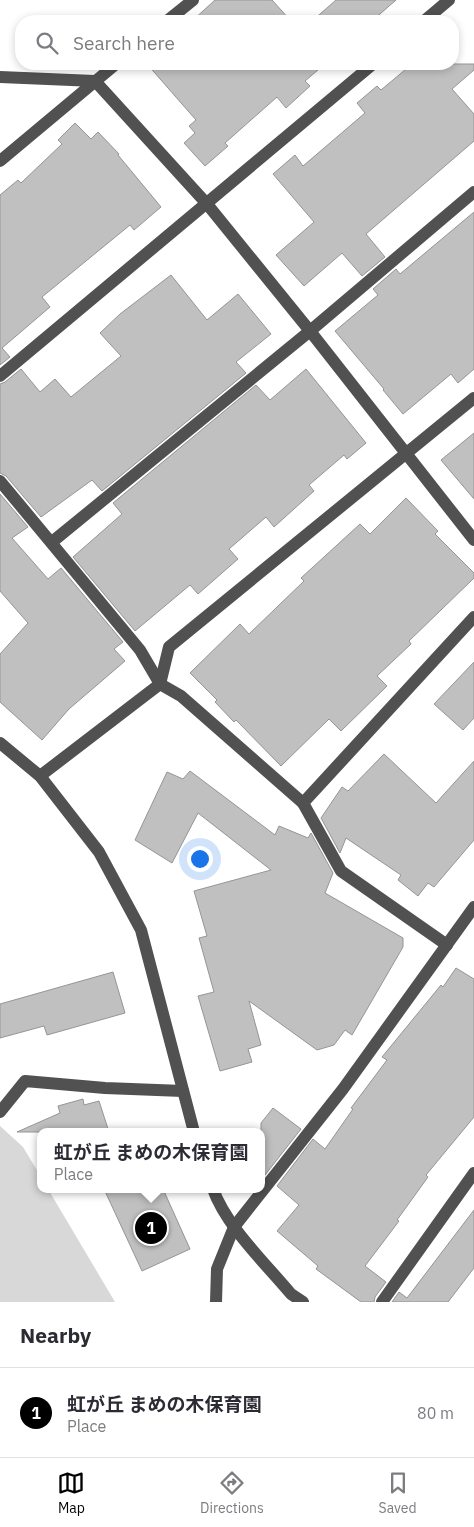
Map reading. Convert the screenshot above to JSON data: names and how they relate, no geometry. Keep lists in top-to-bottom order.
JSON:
{
  "page": {
    "search": "Search here",
    "popup": ["虹が丘 まめの木保育園", "Place"],
    "pins": "1",
    "heading": "Nearby",
    "list": [
      {
        "mark": "1",
        "name": "虹が丘 まめの木保育園",
        "note": "Place",
        "value": "80 m"
      }
    ],
    "nav": ["Map", "Directions", "Saved"]
  }
}
